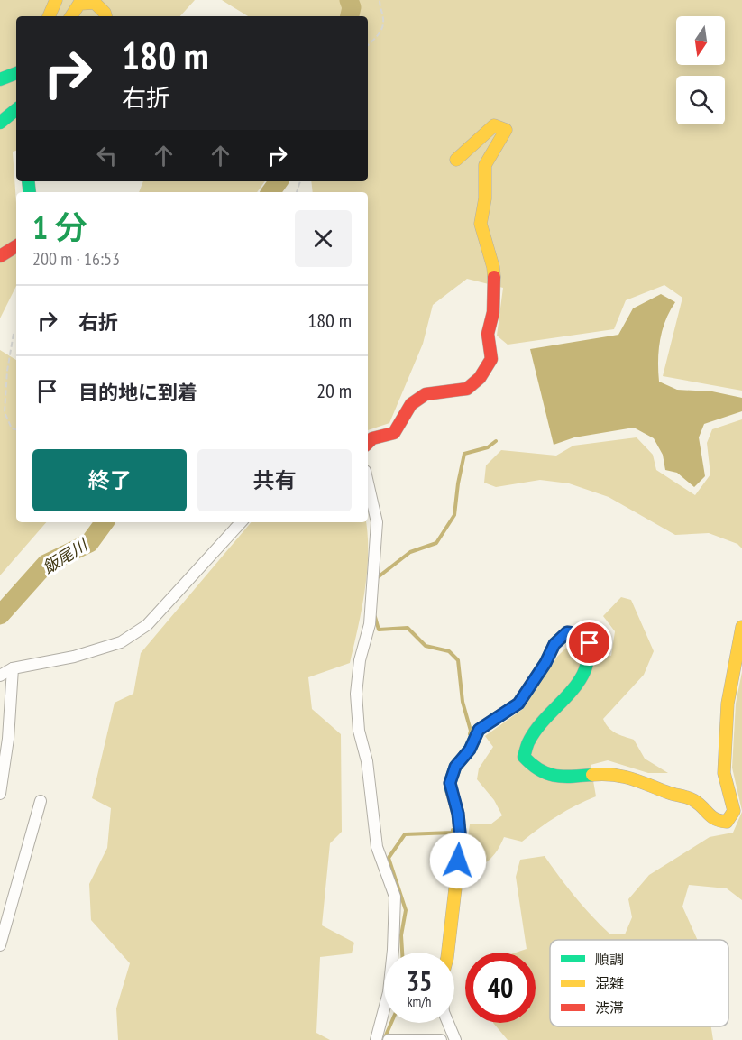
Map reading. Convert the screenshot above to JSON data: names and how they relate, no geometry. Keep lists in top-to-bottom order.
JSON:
{
  "water": ["飯尾川"],
  "legend": ["順調", "混雑", "渋滞"],
  "north": "bottom",
  "page": {
    "turn": ["180 m", "右折"],
    "heading": ["1 分", "200 m · 16:53"],
    "list": [
      {
        "name": "右折",
        "value": "180 m"
      },
      {
        "name": "目的地に到着",
        "value": "20 m"
      }
    ],
    "buttons": ["終了", "共有"],
    "speed": "35 km/h",
    "limit": "40"
  }
}
